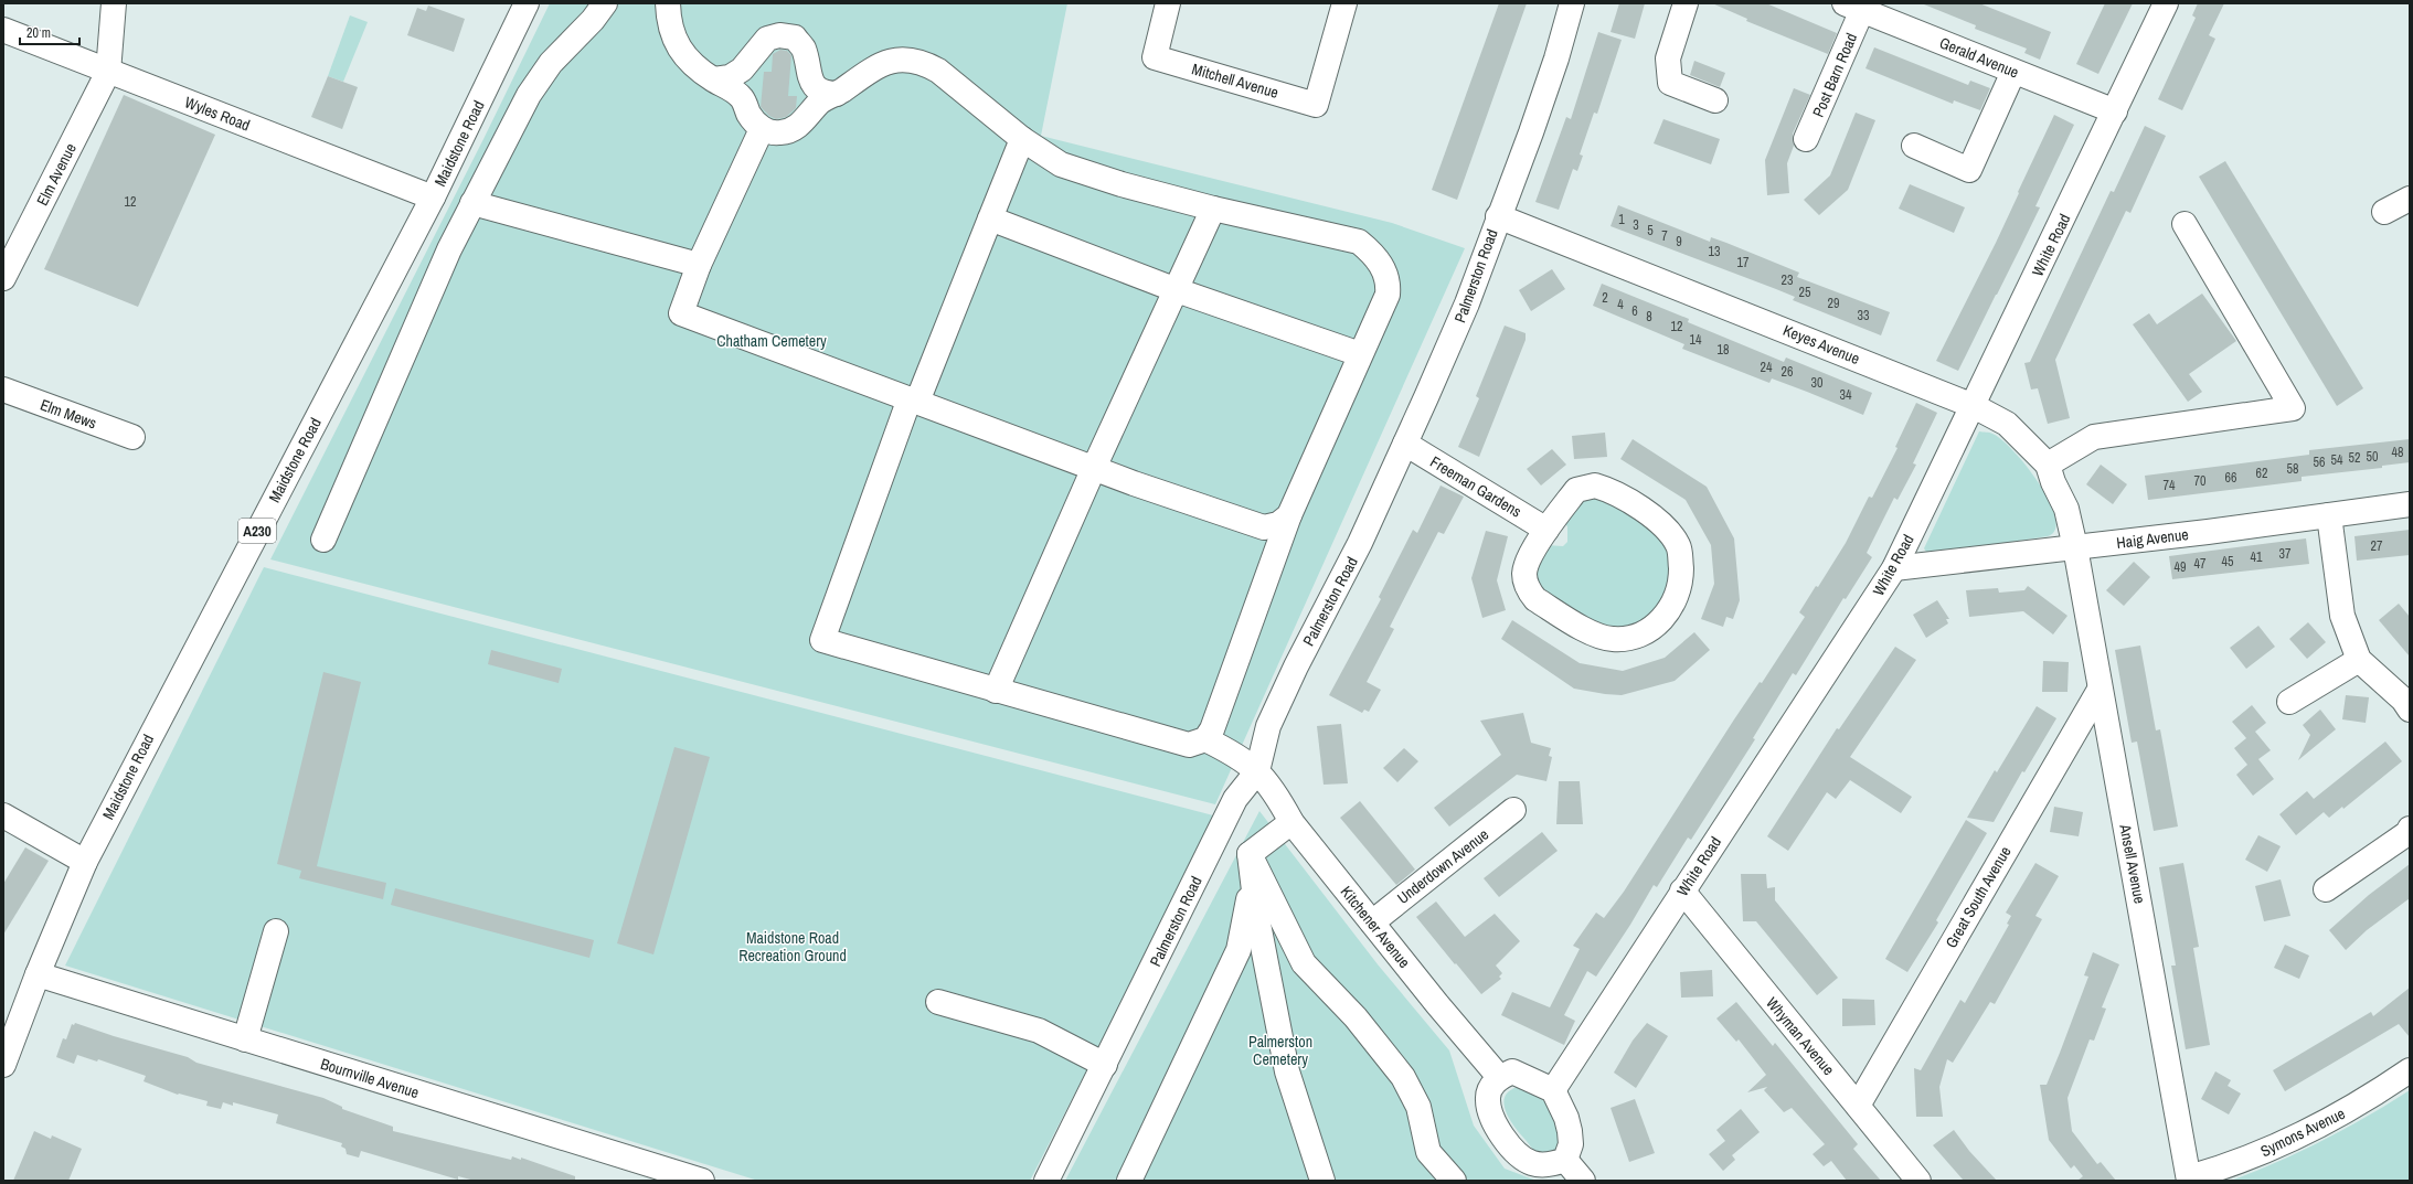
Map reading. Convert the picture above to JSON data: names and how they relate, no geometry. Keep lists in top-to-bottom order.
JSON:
{
  "streets": {
    "street": [
      "Gerald Avenue",
      "Post Barn Road",
      "Mitchell Avenue",
      "Wyles Road",
      "Maidstone Road",
      "Elm Avenue",
      "White Road",
      "Palmerston Road",
      "Keyes Avenue",
      "Elm Mews",
      "Freeman Gardens",
      "A230",
      "Haig Avenue",
      "Ansell Avenue",
      "Underdown Avenue",
      "Great South Avenue",
      "Kitchener Avenue",
      "Whyman Avenue",
      "Bournville Avenue",
      "Symons Avenue"
    ]
  },
  "crossings": [
    ["Gerald Avenue", "Post Barn Road"],
    ["Gerald Avenue", "White Road"],
    ["Wyles Road", "Maidstone Road"],
    ["Wyles Road", "Elm Avenue"],
    ["Maidstone Road", "Bournville Avenue"],
    ["White Road", "Keyes Avenue"],
    ["White Road", "Haig Avenue"],
    ["White Road", "Kitchener Avenue"],
    ["White Road", "Whyman Avenue"],
    ["Palmerston Road", "Keyes Avenue"],
    ["Palmerston Road", "Freeman Gardens"],
    ["Palmerston Road", "Kitchener Avenue"],
    ["Keyes Avenue", "Haig Avenue"],
    ["Keyes Avenue", "Ansell Avenue"],
    ["Haig Avenue", "Ansell Avenue"],
    ["Ansell Avenue", "Great South Avenue"],
    ["Ansell Avenue", "Symons Avenue"],
    ["Underdown Avenue", "Kitchener Avenue"],
    ["Great South Avenue", "Whyman Avenue"]
  ],
  "parks": ["Chatham Cemetery", "Maidstone Road Recreation Ground", "Palmerston Cemetery"],
  "house_numbers": [
    "12",
    "1",
    "3",
    "5",
    "7",
    "9",
    "13",
    "17",
    "23",
    "25",
    "2",
    "29",
    "4",
    "6",
    "33",
    "8",
    "12",
    "14",
    "18",
    "24",
    "26",
    "30",
    "34",
    "48",
    "50",
    "52",
    "54",
    "56",
    "58",
    "62",
    "66",
    "70",
    "74",
    "27",
    "37",
    "41",
    "45",
    "47",
    "49"
  ],
  "scale_bar": "20 m"
}
